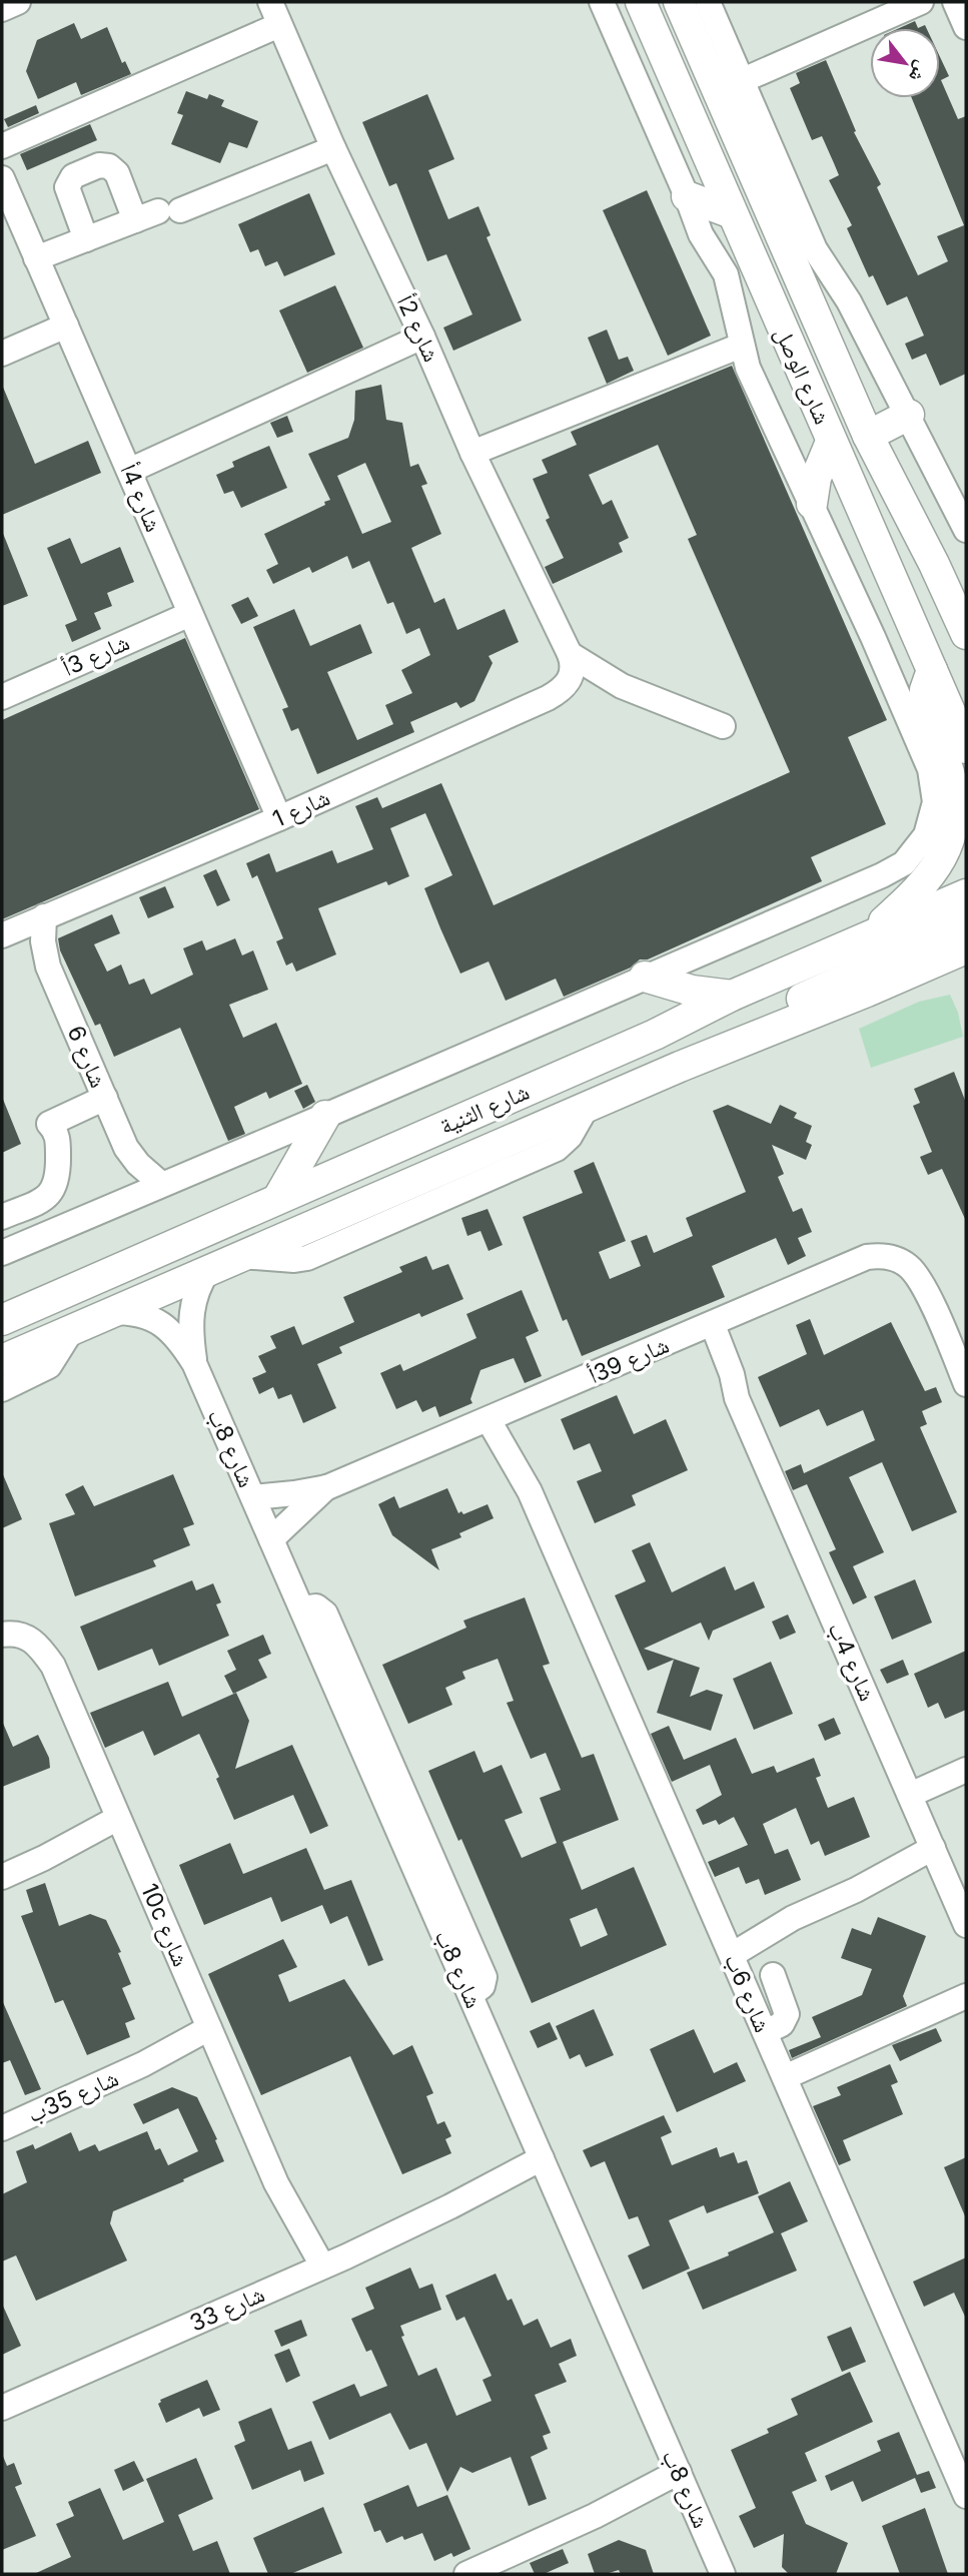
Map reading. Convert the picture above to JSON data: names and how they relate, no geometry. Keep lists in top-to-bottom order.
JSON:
{
  "streets": {
    "main road": ["شارع الوصل", "شارع الثنية"],
    "street": [
      "شارع 2أ",
      "شارع 4أ",
      "شارع 3أ",
      "شارع 1",
      "شارع 6",
      "شارع 39أ",
      "شارع 8ب",
      "شارع 4ب",
      "10c شارع",
      "شارع 6ب",
      "شارع 35ب",
      "شارع 33"
    ]
  },
  "crossings": [
    ["شارع 4أ", "شارع 3أ"],
    ["شارع 4أ", "شارع 1"],
    ["شارع 1", "شارع 6"],
    ["شارع الثنية", "شارع 8ب"],
    ["شارع 39أ", "شارع 8ب"],
    ["شارع 39أ", "شارع 4ب"],
    ["شارع 39أ", "شارع 6ب"],
    ["شارع 8ب", "شارع 33"],
    ["10c شارع", "شارع 35ب"],
    ["10c شارع", "شارع 33"]
  ],
  "north": "bottom right"
}
